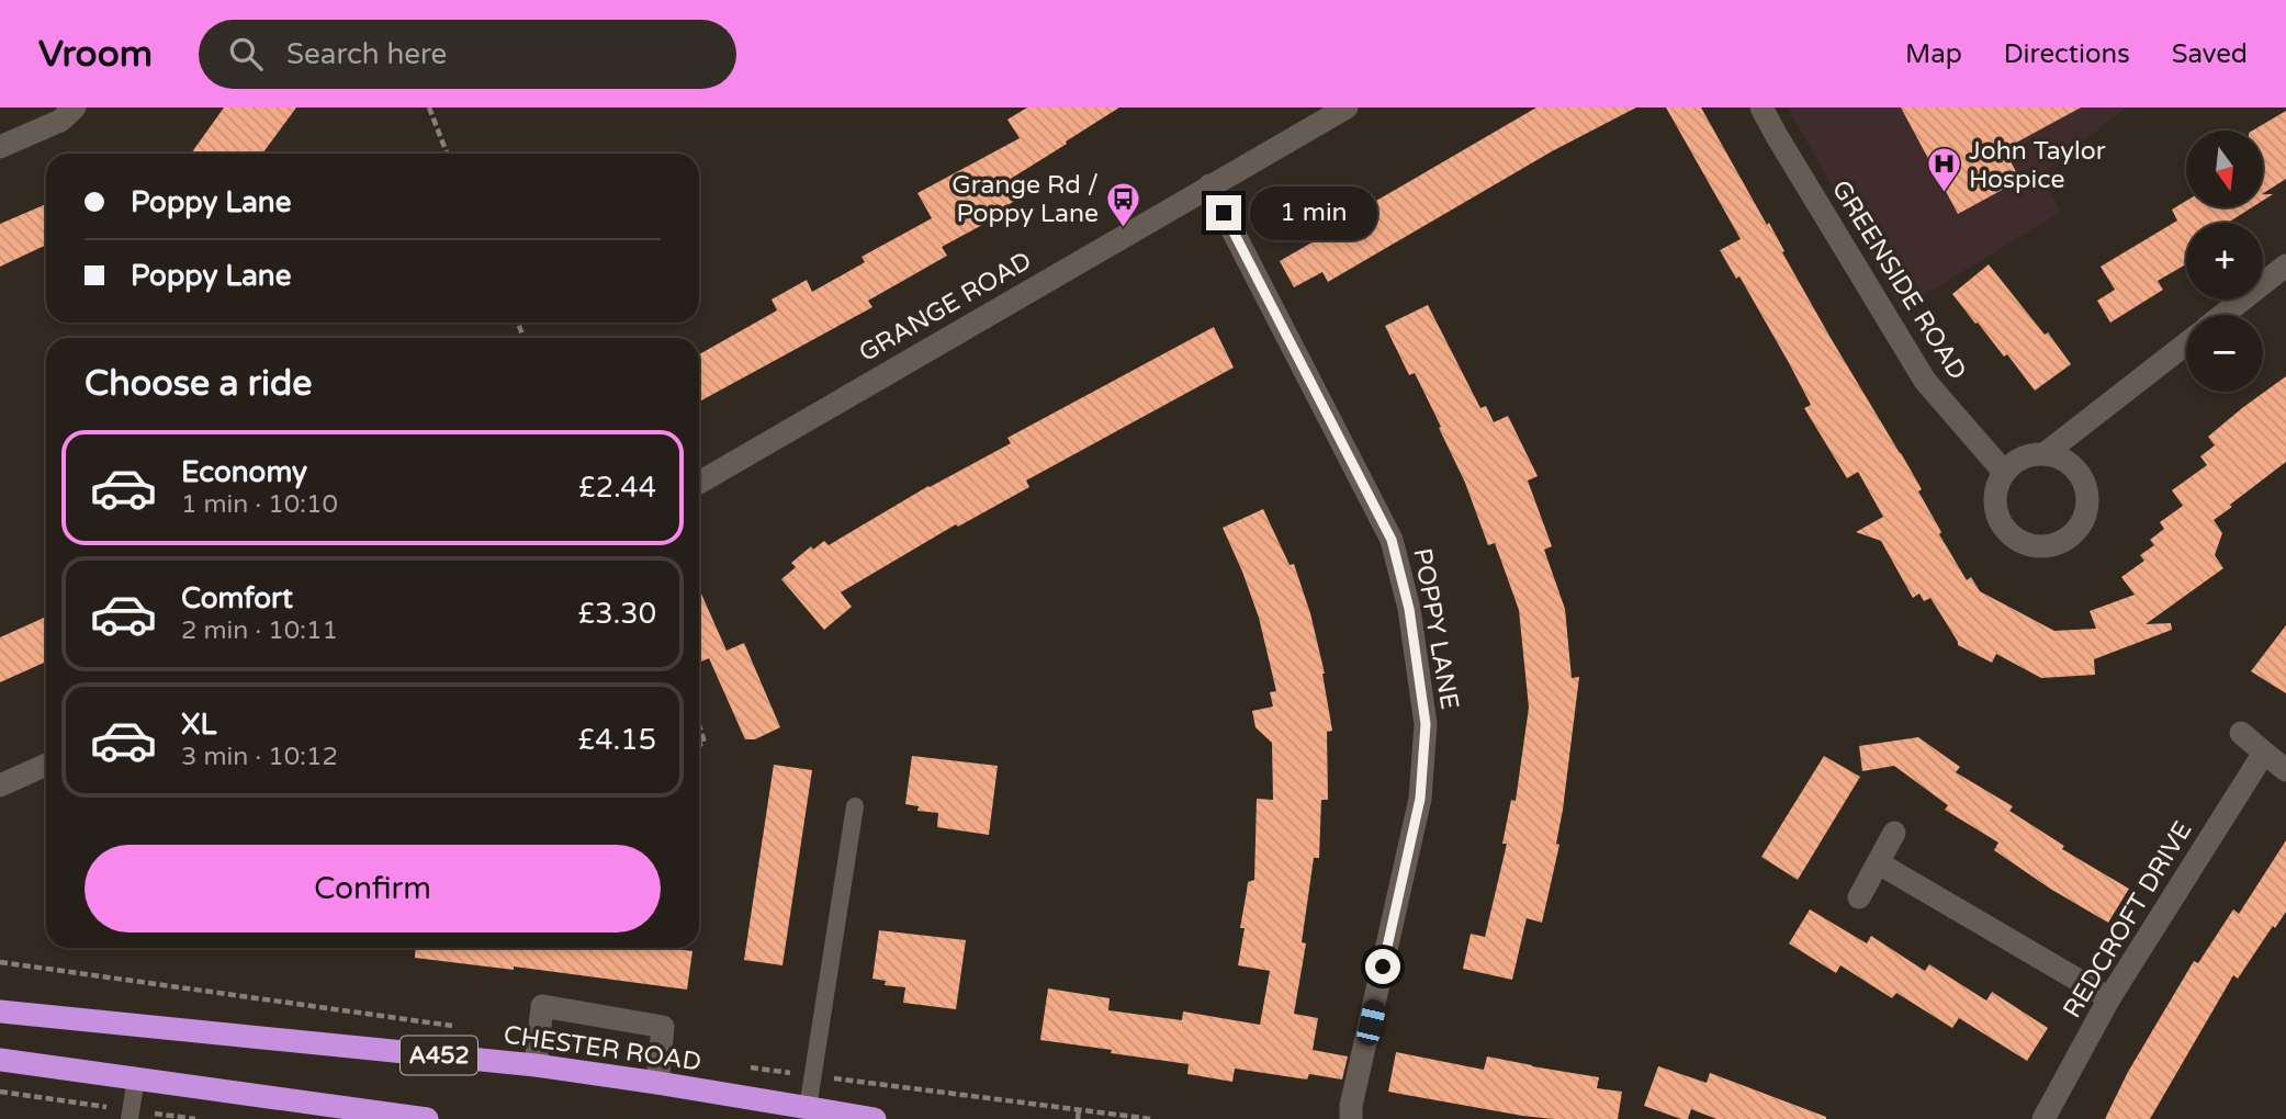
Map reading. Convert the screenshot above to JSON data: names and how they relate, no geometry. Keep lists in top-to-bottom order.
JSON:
{
  "streets": {
    "highway": ["CHESTER ROAD", "A452"],
    "street": [
      "GREENSIDE ROAD",
      "GRANGE ROAD",
      "POPPY LANE",
      "REDCROFT DRIVE"
    ]
  },
  "crossings": [
    ["GRANGE ROAD", "POPPY LANE"]
  ],
  "places": {
    "hospital": ["John Taylor Hospice"],
    "bus stop": ["Grange Rd / Poppy Lane"]
  },
  "north": "bottom",
  "page": {
    "header": "Vroom",
    "search": "Search here",
    "nav": ["Map", "Directions", "Saved"],
    "map_buttons": ["+", "−"],
    "banner": ["Poppy Lane", "Poppy Lane"],
    "bubble": "1 min",
    "heading": "Choose a ride",
    "list": [
      {
        "name": "Economy",
        "note": "1 min · 10:10",
        "value": "£2.44"
      },
      {
        "name": "Comfort",
        "note": "2 min · 10:11",
        "value": "£3.30"
      },
      {
        "name": "XL",
        "note": "3 min · 10:12",
        "value": "£4.15"
      }
    ],
    "buttons": "Confirm"
  }
}
